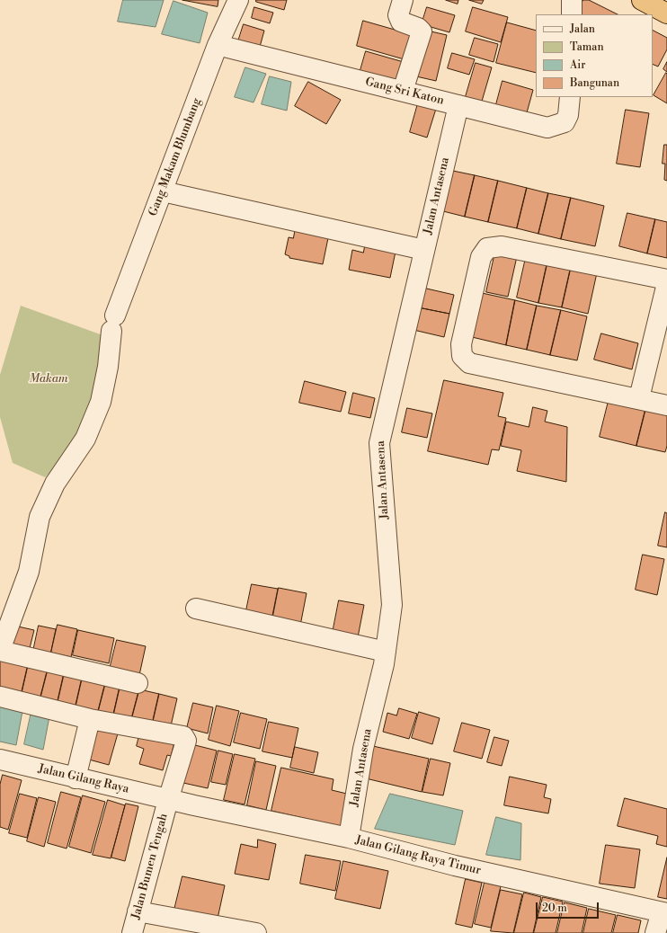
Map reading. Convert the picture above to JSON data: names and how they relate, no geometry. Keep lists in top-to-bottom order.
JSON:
{
  "streets": {
    "street": [
      "Gang Sri Katon",
      "Gang Makam Blumbang",
      "Jalan Antasena",
      "Jalan Gilang Raya",
      "Jalan Gilang Raya Timur",
      "Jalan Bumen Tengah"
    ]
  },
  "crossings": [
    ["Gang Sri Katon", "Gang Makam Blumbang"],
    ["Gang Sri Katon", "Jalan Antasena"],
    ["Jalan Antasena", "Jalan Gilang Raya Timur"],
    ["Jalan Gilang Raya", "Jalan Gilang Raya Timur"],
    ["Jalan Gilang Raya", "Jalan Bumen Tengah"],
    ["Jalan Gilang Raya Timur", "Jalan Bumen Tengah"]
  ],
  "parks": ["Makam"],
  "legend": [
    "Jalan",
    "Taman",
    "Air",
    "Bangunan"
  ],
  "scale_bar": "20 m"
}
